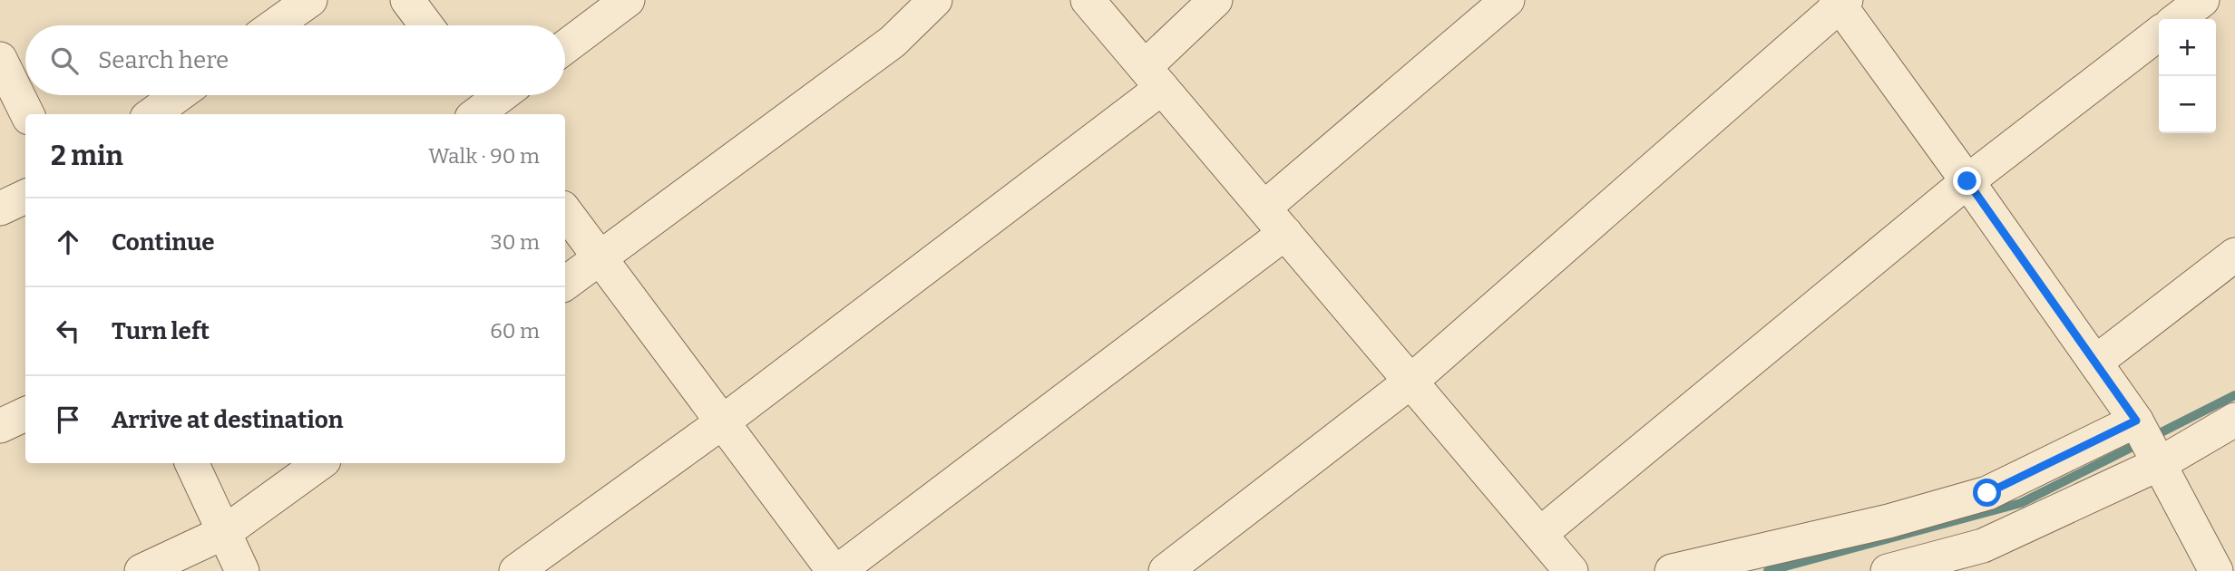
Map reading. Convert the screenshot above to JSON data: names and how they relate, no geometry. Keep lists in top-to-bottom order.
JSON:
{
  "page": {
    "map_buttons": ["+", "−"],
    "search": "Search here",
    "heading": ["2 min", "Walk · 90 m"],
    "list": [
      ["Continue", "30 m"],
      ["Turn left", "60 m"],
      "Arrive at destination"
    ]
  }
}
